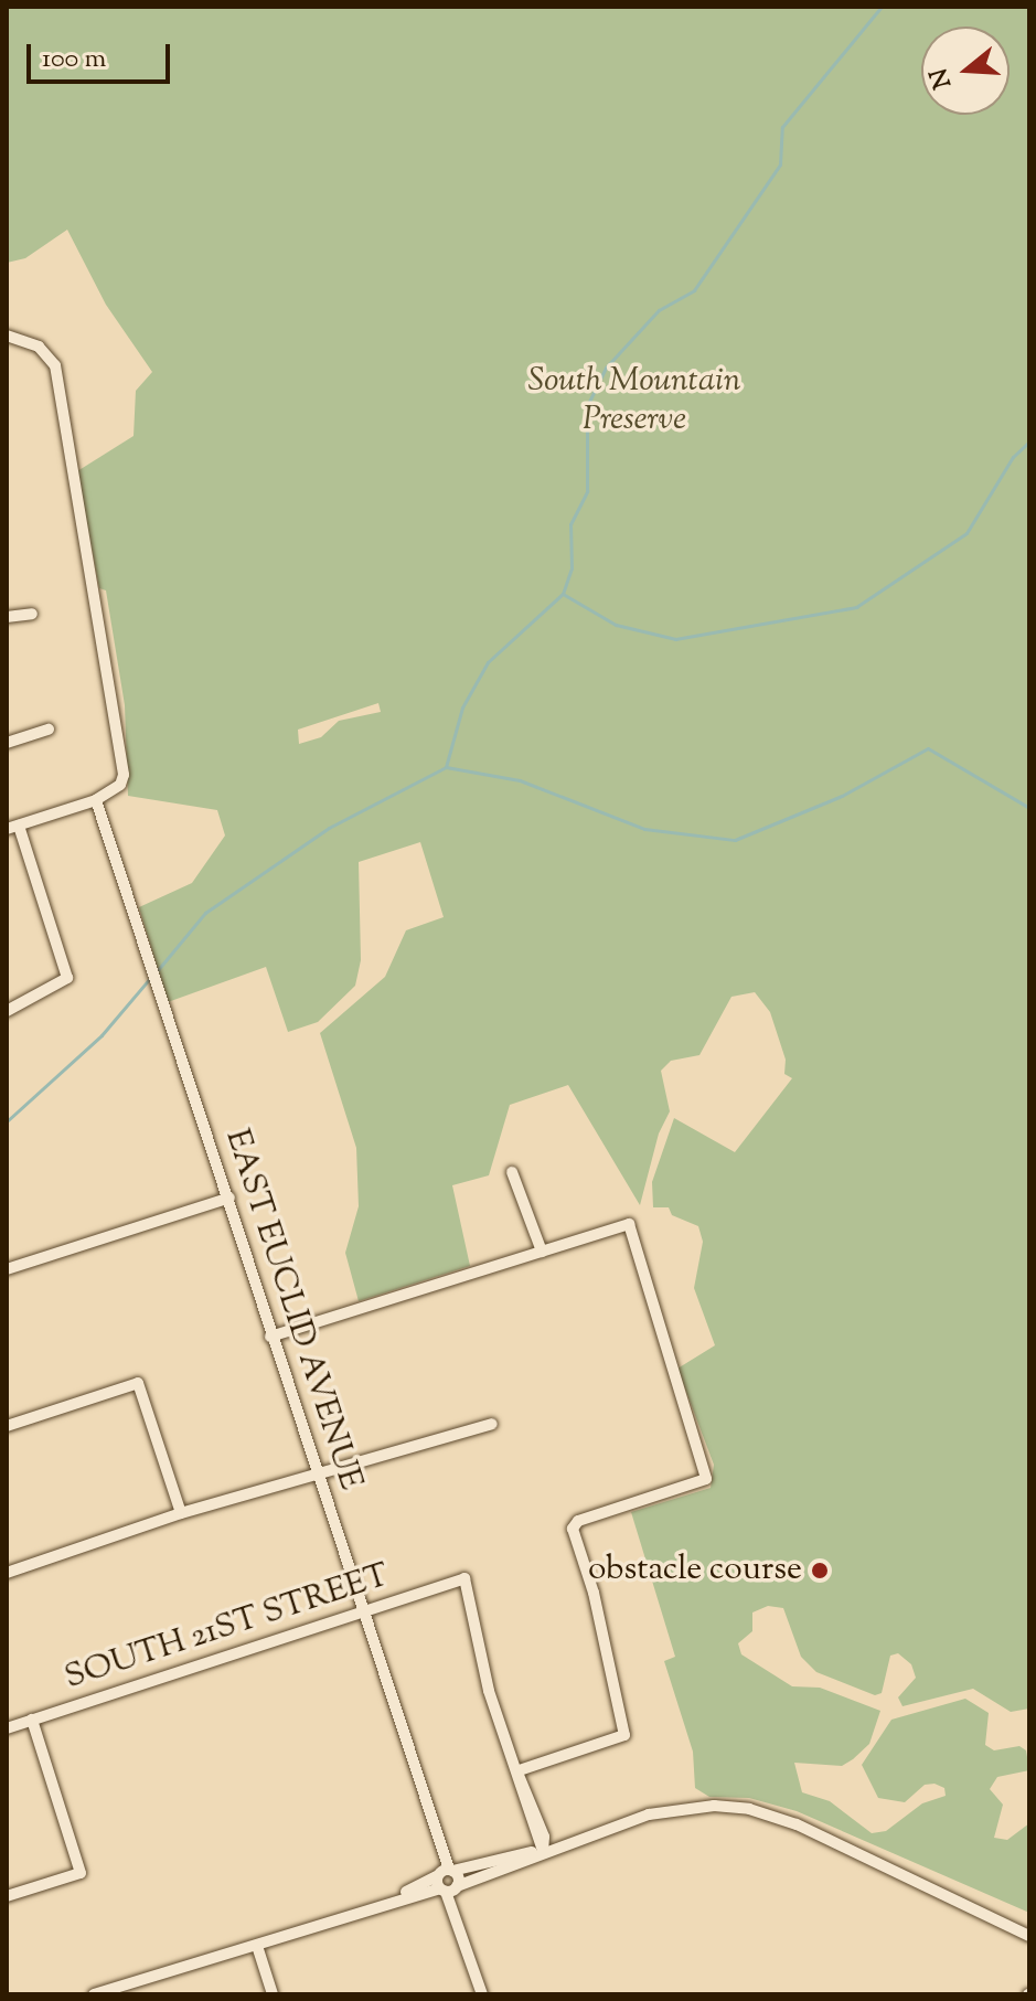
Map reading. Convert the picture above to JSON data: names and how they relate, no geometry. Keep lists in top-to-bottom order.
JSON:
{
  "streets": {
    "street": ["EAST EUCLID AVENUE", "SOUTH 21ST STREET"]
  },
  "crossings": [
    ["EAST EUCLID AVENUE", "SOUTH 21ST STREET"]
  ],
  "parks": ["South Mountain Preserve"],
  "places": ["obstacle course"],
  "scale_bar": "100 m",
  "north": "left"
}
